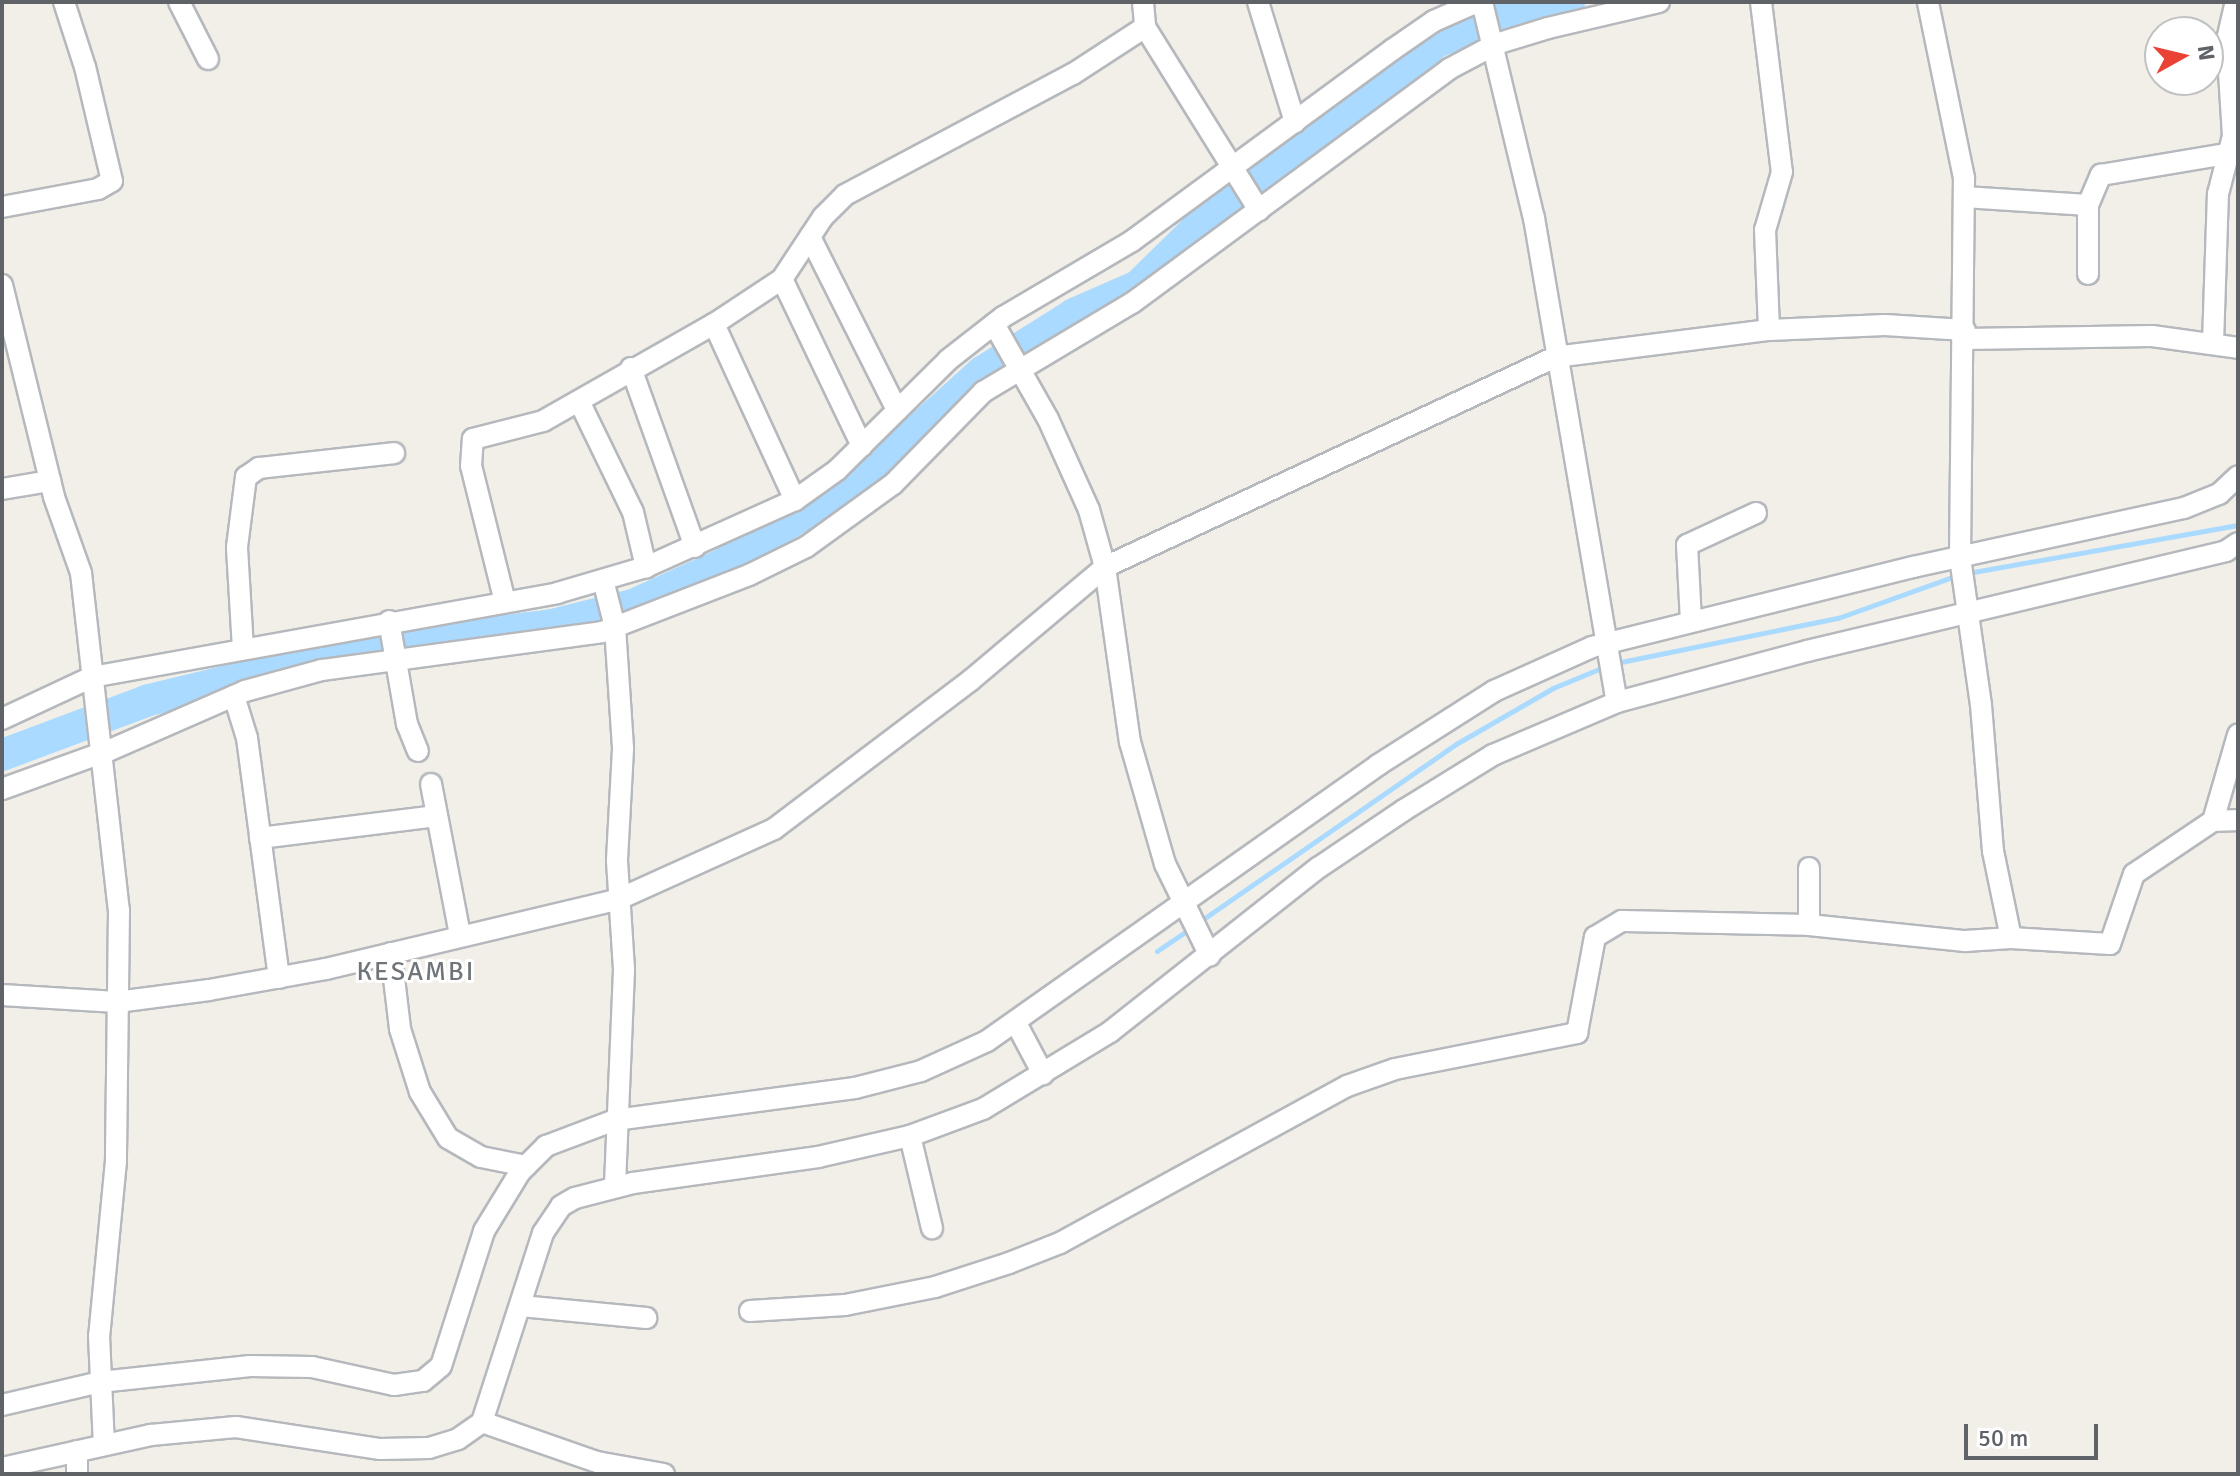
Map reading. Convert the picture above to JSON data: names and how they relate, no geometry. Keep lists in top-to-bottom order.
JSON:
{
  "districts": ["KESAMBI"],
  "scale_bar": "50 m",
  "north": "right"
}
